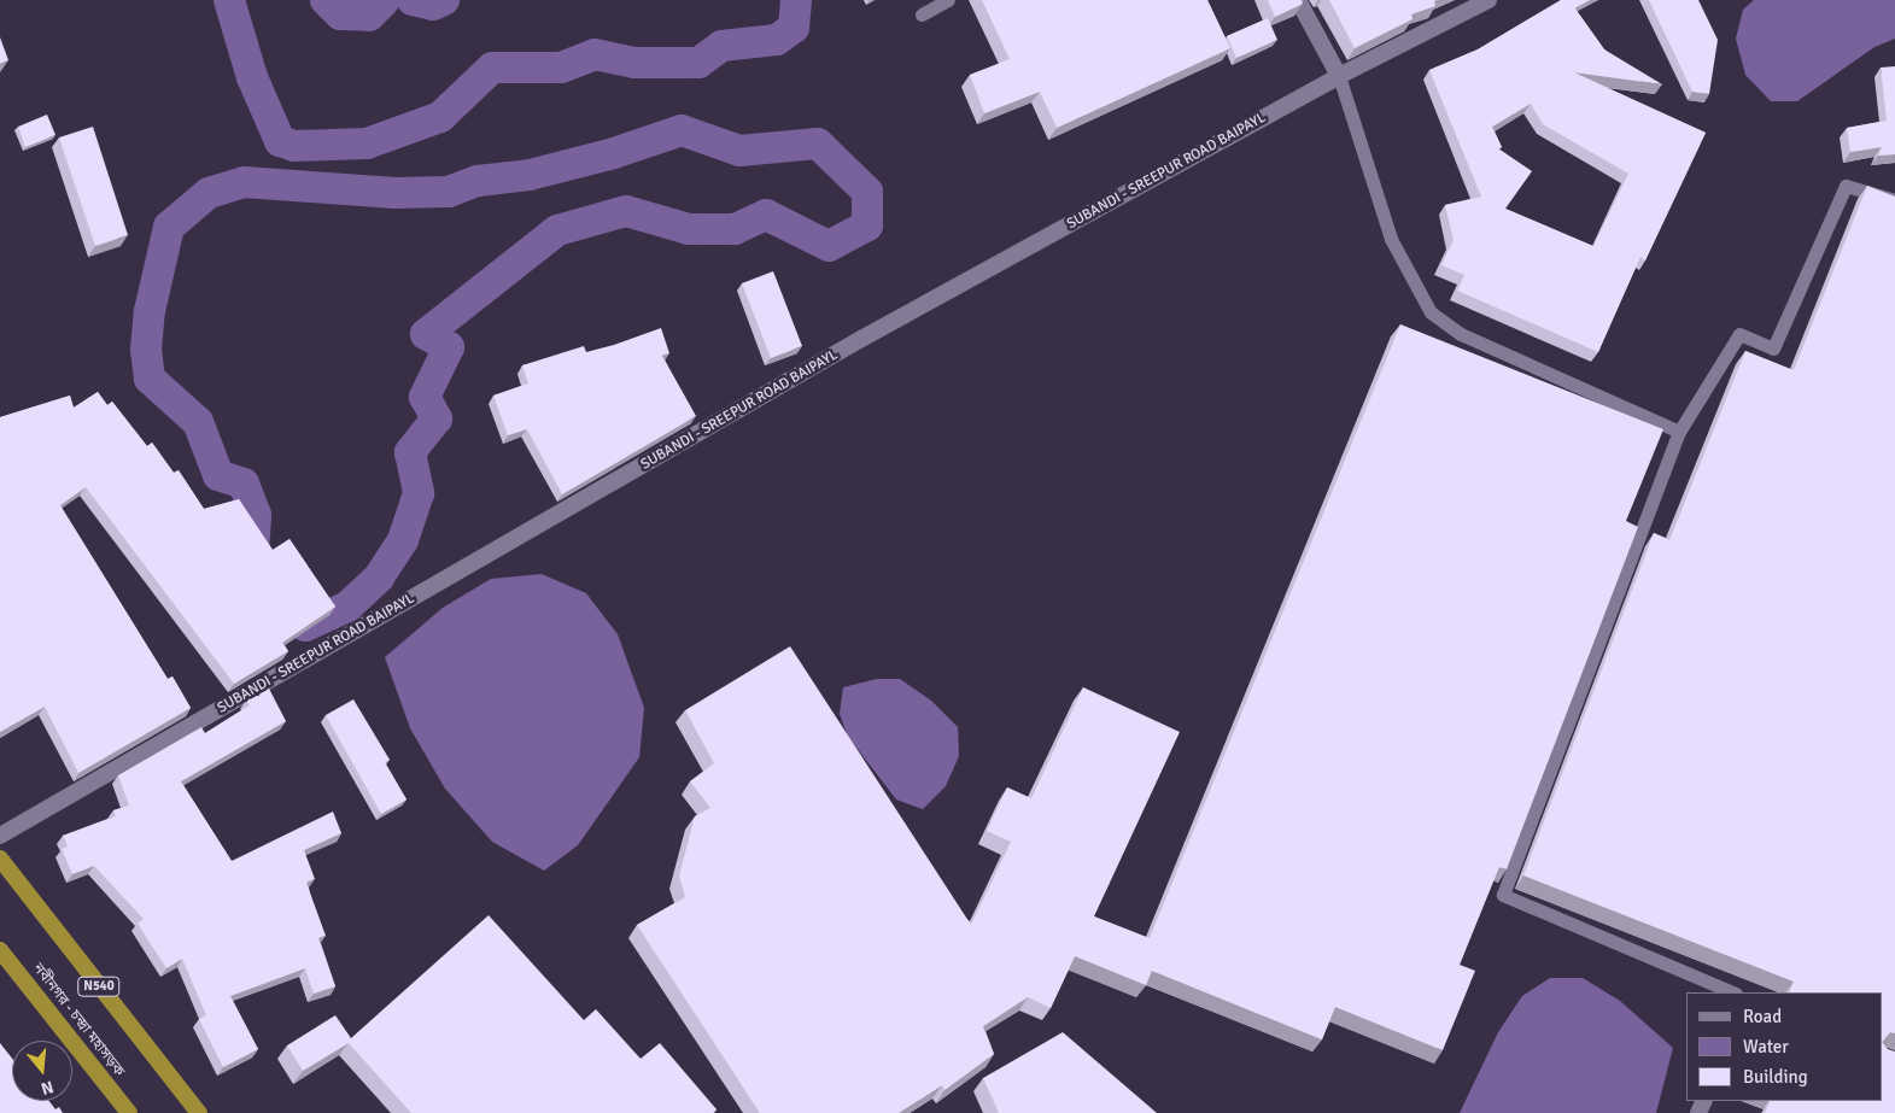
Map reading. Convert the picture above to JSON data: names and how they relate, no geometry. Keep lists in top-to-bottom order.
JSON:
{
  "streets": {
    "highway": ["N540", "নবীনগর - চন্দ্রা মহাসড়ক"],
    "street": ["SUBANDI - SREEPUR ROAD BAIPAYL"]
  },
  "legend": ["Road", "Water", "Building"],
  "north": "bottom"
}
